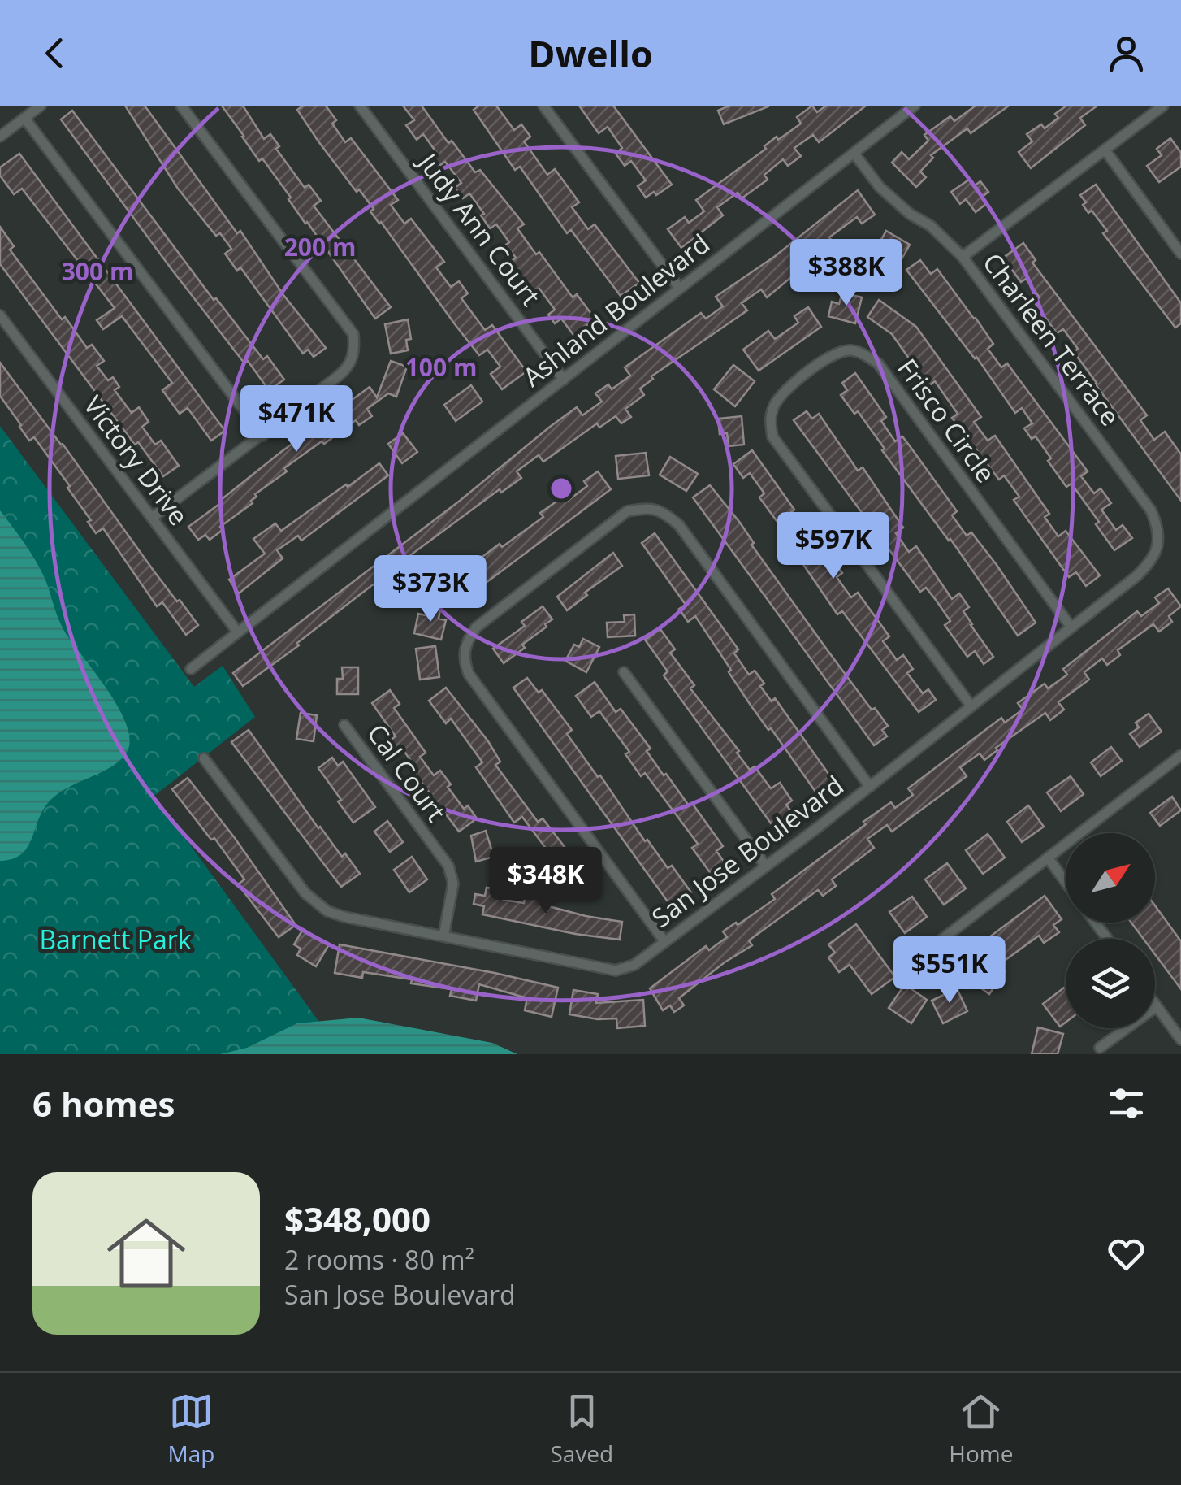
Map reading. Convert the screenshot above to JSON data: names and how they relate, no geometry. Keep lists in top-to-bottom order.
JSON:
{
  "streets": {
    "street": [
      "Judy Ann Court",
      "Ashland Boulevard",
      "Charleen Terrace",
      "Frisco Circle",
      "Victory Drive",
      "Cal Court",
      "San Jose Boulevard"
    ]
  },
  "crossings": [
    ["Judy Ann Court", "Ashland Boulevard"],
    ["Ashland Boulevard", "Charleen Terrace"],
    ["Ashland Boulevard", "Victory Drive"],
    ["Charleen Terrace", "San Jose Boulevard"],
    ["Frisco Circle", "San Jose Boulevard"],
    ["Cal Court", "San Jose Boulevard"]
  ],
  "parks": ["Barnett Park"],
  "north": "top right",
  "page": {
    "header": "Dwello",
    "price": [
      "$388K",
      "$471K",
      "$597K",
      "$373K",
      "$348K",
      "$551K"
    ],
    "heading": "6 homes",
    "list": [
      {
        "name": "$348,000",
        "note": "2 rooms · 80 m² · San Jose Boulevard"
      }
    ],
    "tabs": ["Map", "Saved", "Home"]
  },
  "rings": ["200 m", "300 m", "100 m"]
}
